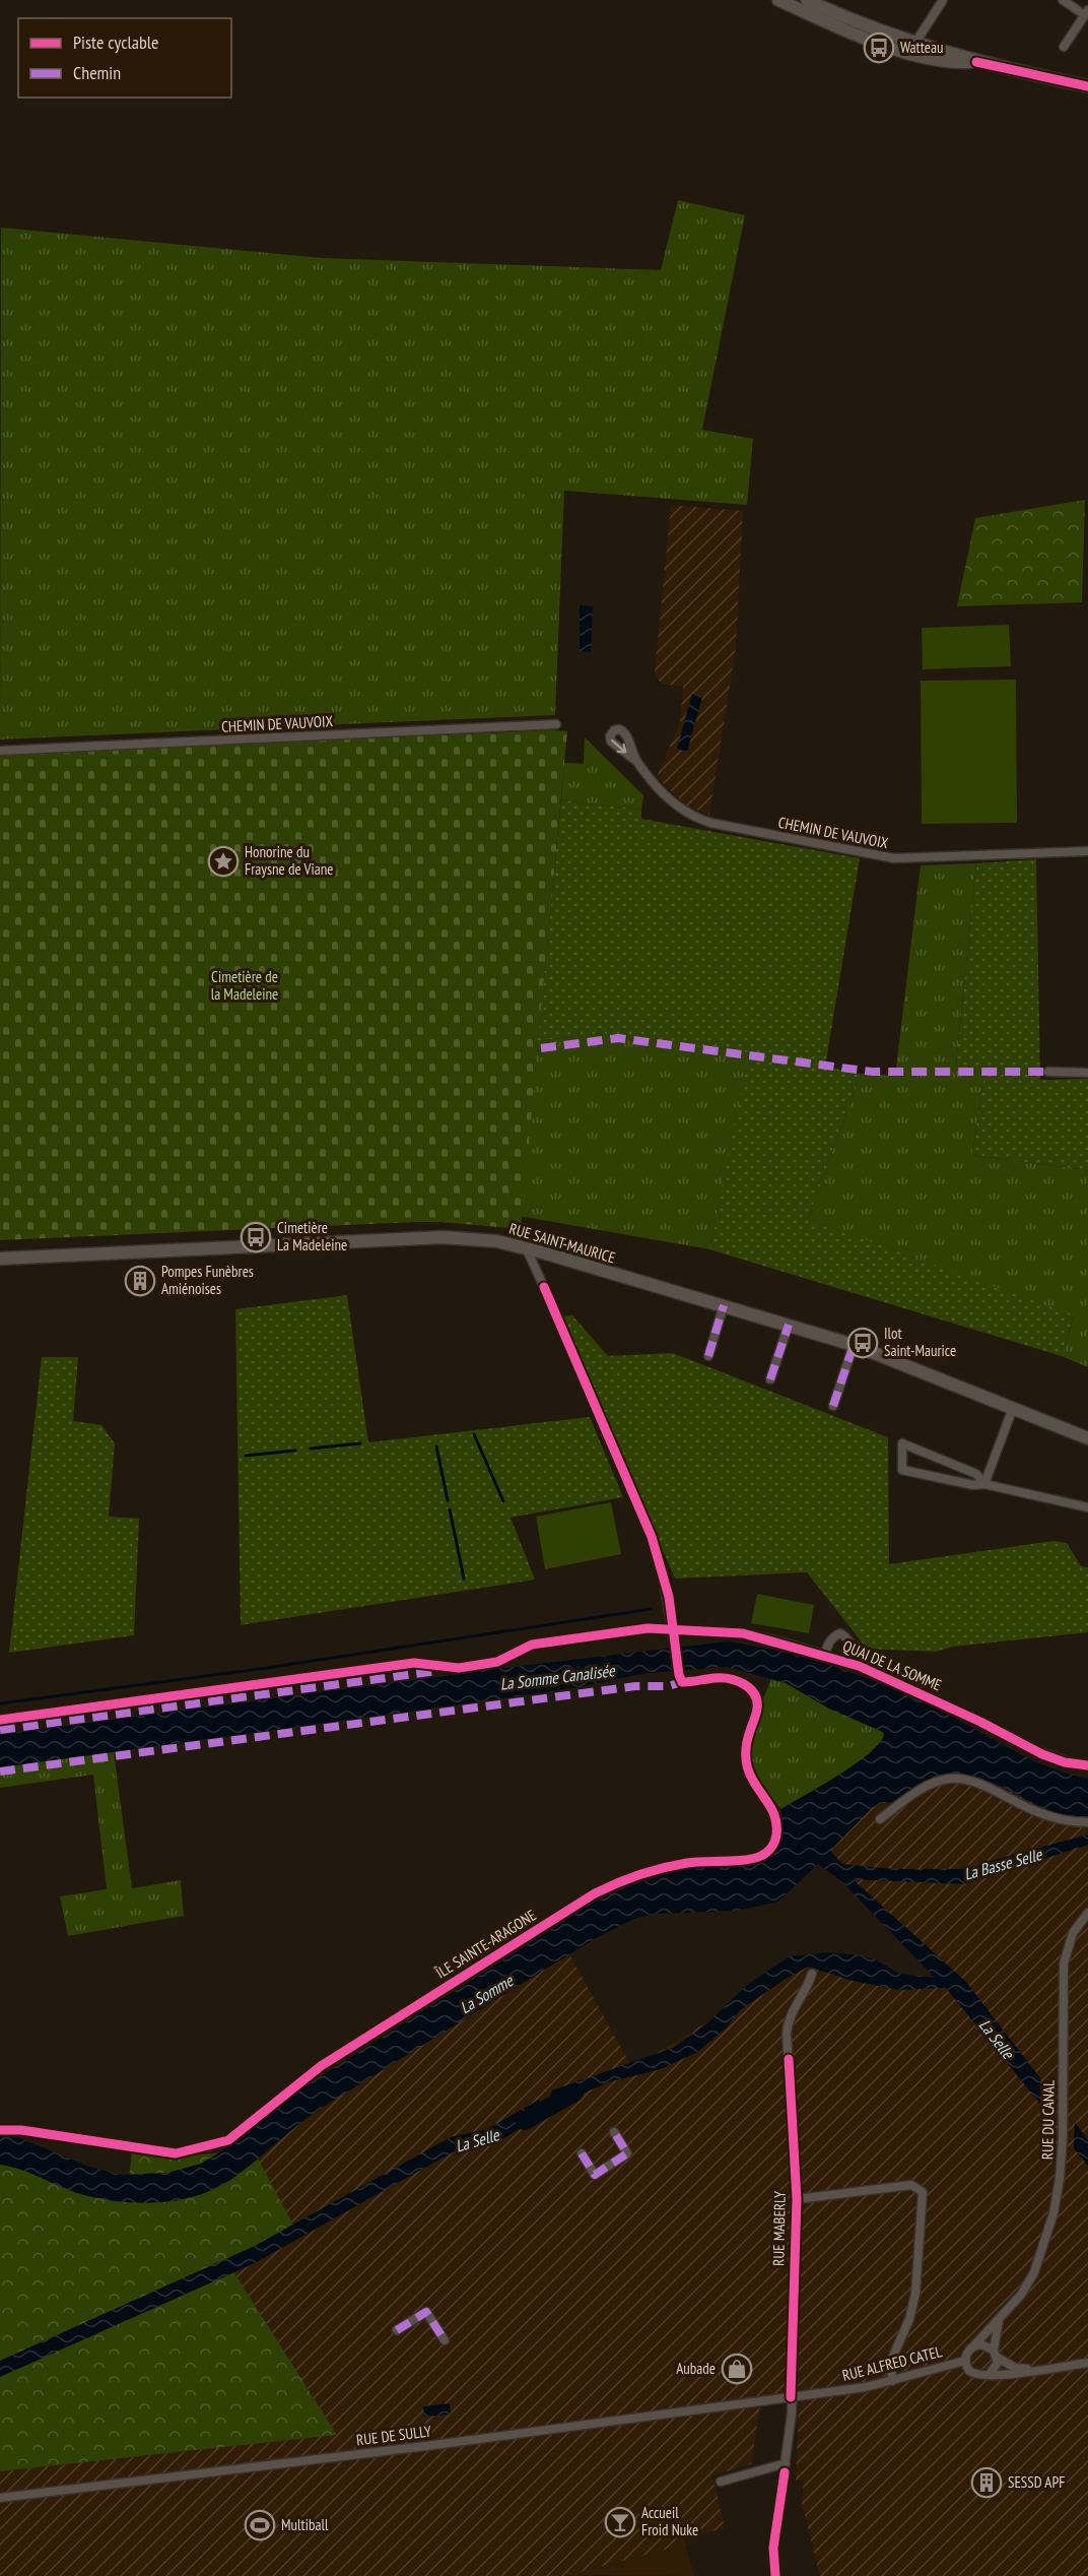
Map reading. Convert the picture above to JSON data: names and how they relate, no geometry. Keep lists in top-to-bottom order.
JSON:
{
  "streets": {
    "street": [
      "CHEMIN DE VAUVOIX",
      "RUE SAINT-MAURICE",
      "QUAI DE LA SOMME",
      "ÎLE SAINTE-ARAGONE",
      "RUE DU CANAL",
      "RUE MABERLY",
      "RUE ALFRED CATEL",
      "RUE DE SULLY"
    ]
  },
  "crossings": [
    ["QUAI DE LA SOMME", "ÎLE SAINTE-ARAGONE"],
    ["RUE DU CANAL", "RUE ALFRED CATEL"],
    ["RUE MABERLY", "RUE ALFRED CATEL"],
    ["RUE MABERLY", "RUE DE SULLY"],
    ["RUE ALFRED CATEL", "RUE DE SULLY"]
  ],
  "water": [
    "La Somme Canalisée",
    "La Basse Selle",
    "La Somme",
    "La Selle"
  ],
  "parks": ["Cimetière de la Madeleine"],
  "places": {
    "bus stop": ["Watteau", "Cimetière La Madeleine", "Ilot Saint-Maurice"],
    "place": ["Honorine du Fraysne de Viane"],
    "building": ["Pompes Funèbres Amiénoises", "SESSD APF"],
    "shop": ["Aubade"],
    "bar": ["Accueil Froid Nuke"],
    "sports": ["Multiball"]
  },
  "legend": ["Piste cyclable", "Chemin"]
}
